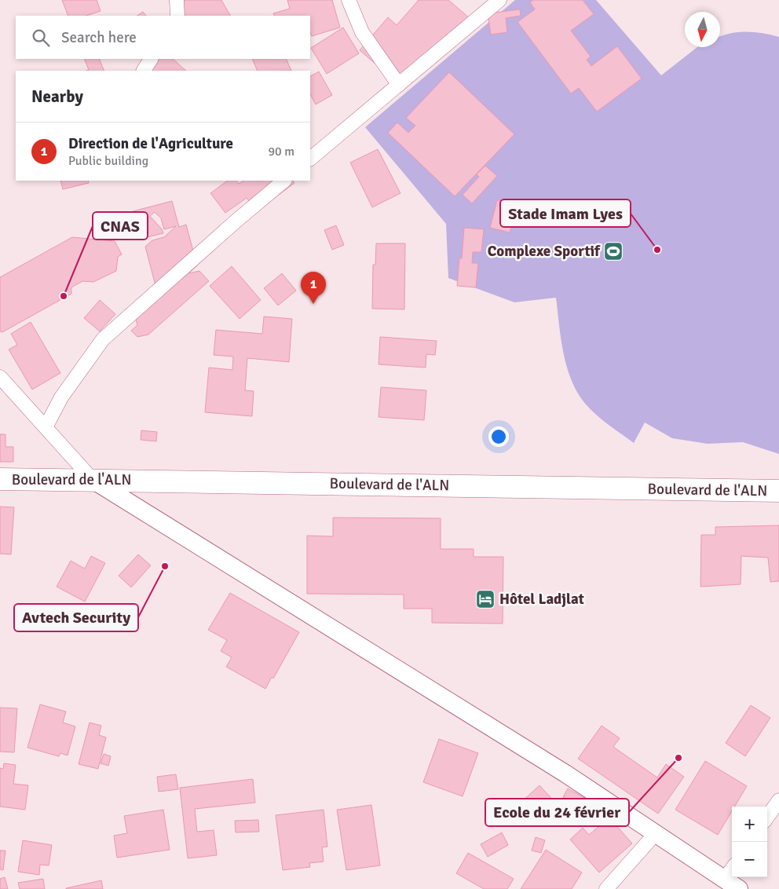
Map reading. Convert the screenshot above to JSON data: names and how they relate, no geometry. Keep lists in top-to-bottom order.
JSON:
{
  "streets": {
    "main road": ["Boulevard de l'ALN"]
  },
  "places": {
    "other": [
      "Stade Imam Lyes",
      "CNAS",
      "Avtech Security",
      "Ecole du 24 février"
    ],
    "sports": ["Complexe Sportif"],
    "hotel": ["Hôtel Ladjlat"]
  },
  "north": "bottom",
  "page": {
    "search": "Search here",
    "heading": "Nearby",
    "list": [
      {
        "mark": "1",
        "name": "Direction de l'Agriculture",
        "note": "Public building",
        "value": "90 m"
      }
    ],
    "pins": "1",
    "map_buttons": ["+", "−"]
  }
}
